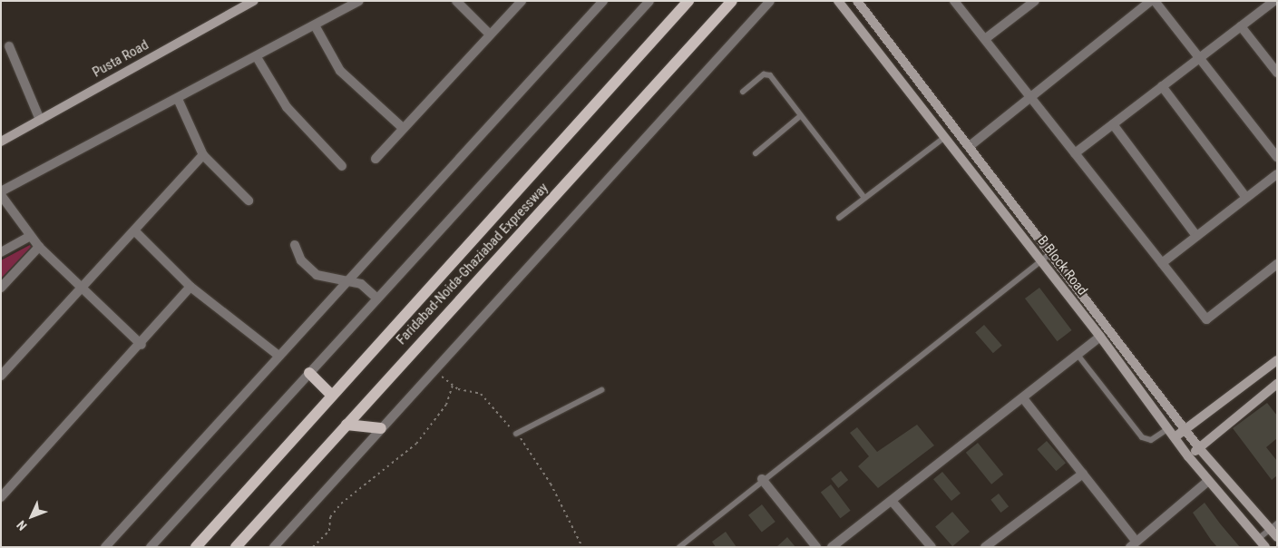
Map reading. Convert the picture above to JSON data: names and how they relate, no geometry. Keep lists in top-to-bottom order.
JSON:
{
  "streets": {
    "main road": ["Faridabad-Noida-Ghaziabad Expressway"],
    "street": ["Pusta Road", "B Block Road"]
  },
  "north": "bottom left"
}
